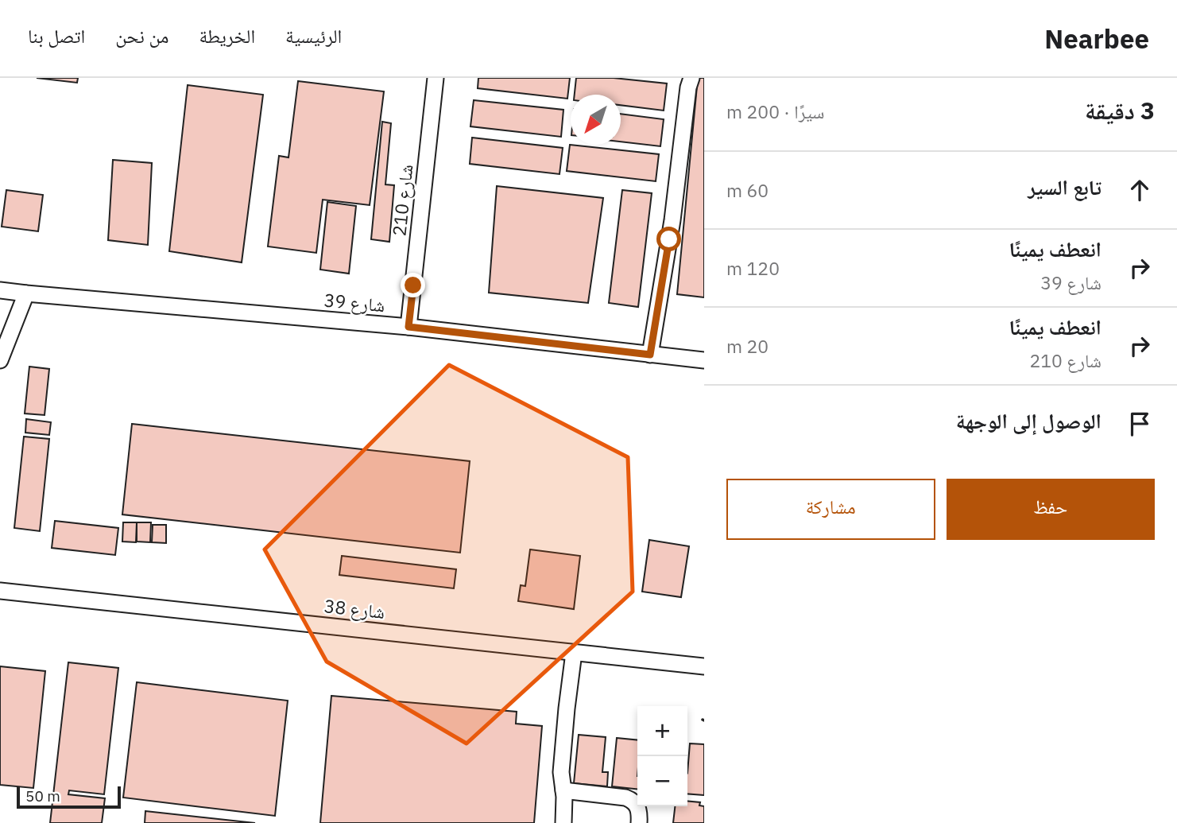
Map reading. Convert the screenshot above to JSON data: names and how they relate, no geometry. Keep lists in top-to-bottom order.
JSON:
{
  "streets": {
    "street": ["شارع 210", "شارع 39", "شارع 38"]
  },
  "crossings": [
    ["شارع 210", "شارع 39"]
  ],
  "scale_bar": "50 m",
  "north": "bottom left",
  "page": {
    "header": "Nearbee",
    "nav": [
      "الرئيسية",
      "الخريطة",
      "من نحن",
      "اتصل بنا"
    ],
    "heading": ["3 دقيقة", "سيرًا · 200 m"],
    "list": [
      ["تابع السير", "60 m"],
      ["انعطف يمينًا", "شارع 39", "120 m"],
      ["انعطف يمينًا", "شارع 210", "20 m"],
      "الوصول إلى الوجهة"
    ],
    "buttons": ["حفظ", "مشاركة"],
    "map_buttons": ["+", "−"],
    "scale": "50 m"
  }
}
